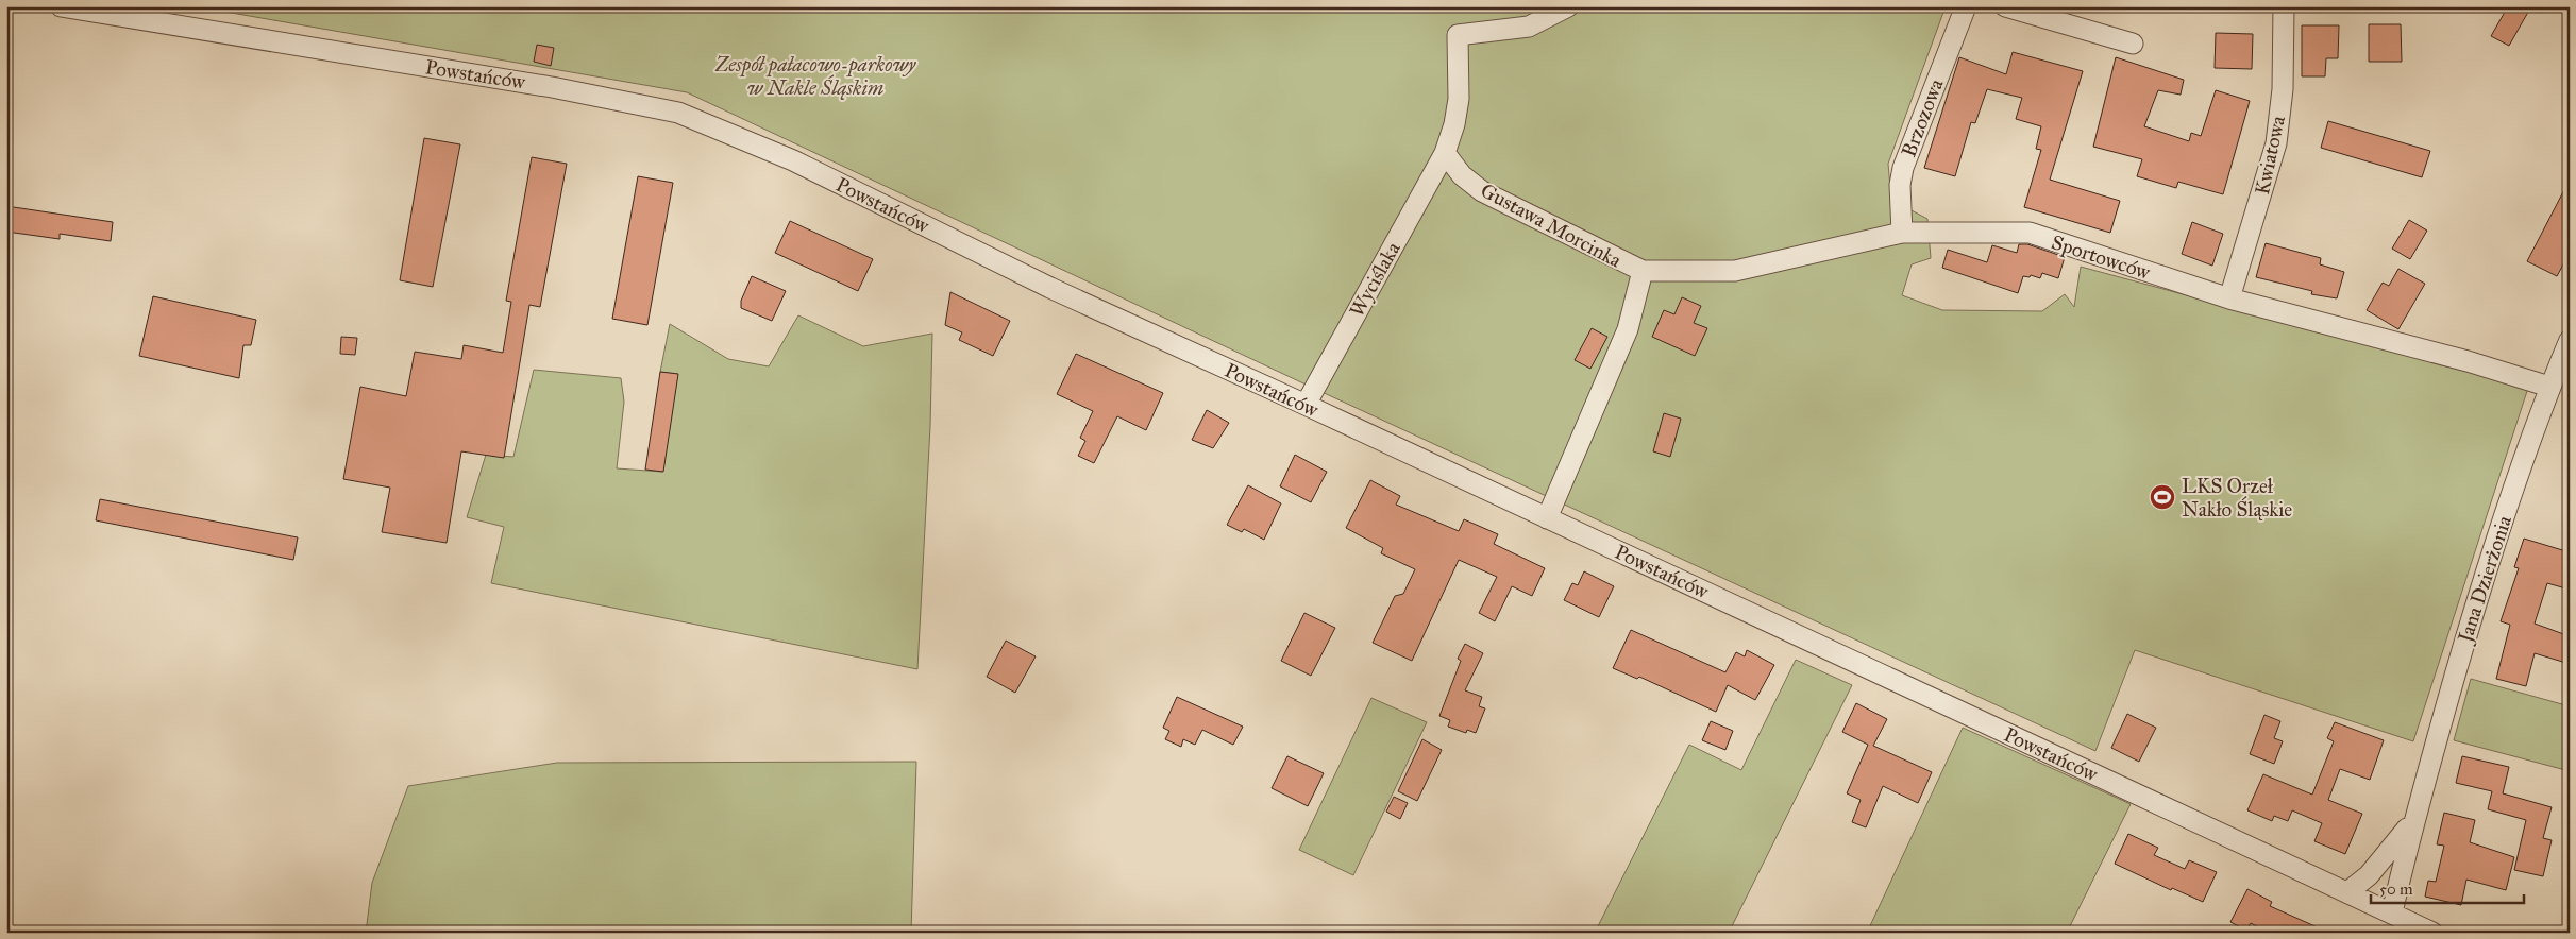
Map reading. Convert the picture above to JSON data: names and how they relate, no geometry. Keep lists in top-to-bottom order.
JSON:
{
  "streets": {
    "street": [
      "Powstańców",
      "Brzozowa",
      "Kwiatowa",
      "Gustawa Morcinka",
      "Sportowców",
      "Wyciślaka",
      "Jana Dzierżonia"
    ]
  },
  "crossings": [
    ["Powstańców", "Gustawa Morcinka"],
    ["Powstańców", "Wyciślaka"],
    ["Powstańców", "Jana Dzierżonia"],
    ["Brzozowa", "Sportowców"],
    ["Kwiatowa", "Sportowców"],
    ["Gustawa Morcinka", "Sportowców"],
    ["Gustawa Morcinka", "Wyciślaka"],
    ["Sportowców", "Jana Dzierżonia"]
  ],
  "parks": ["Zespół pałacowo-parkowy w Nakle Śląskim"],
  "places": {
    "sports": ["LKS Orzeł Nakło Śląskie"]
  },
  "scale_bar": "50 m"
}
